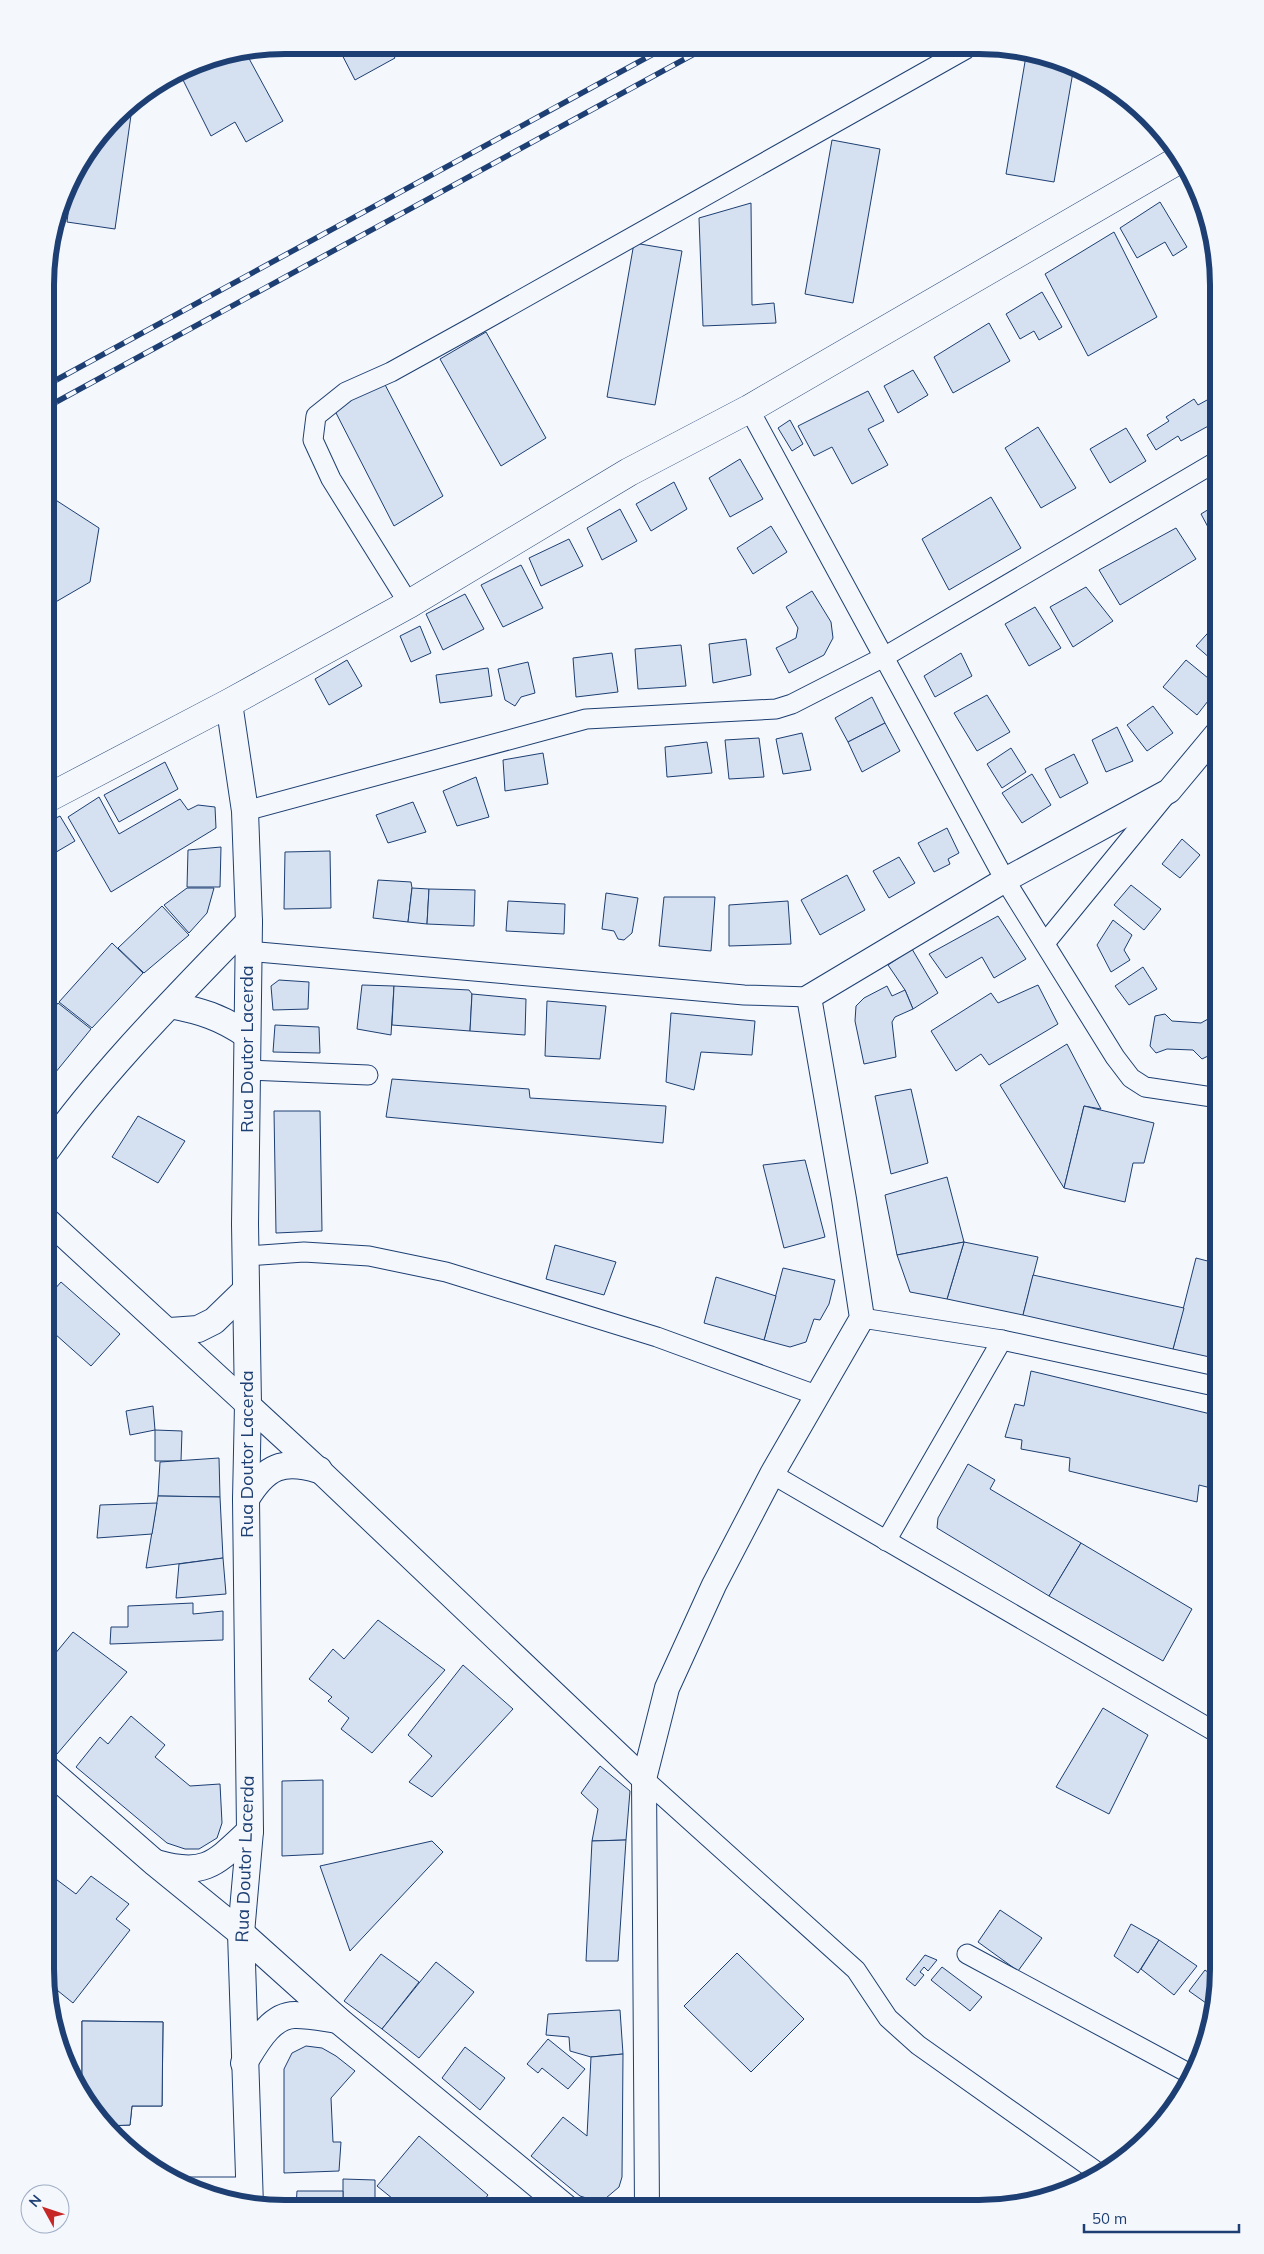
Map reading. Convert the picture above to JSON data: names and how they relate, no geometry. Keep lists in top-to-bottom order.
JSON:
{
  "streets": {
    "main road": ["Rua Doutor Lacerda"]
  },
  "scale_bar": "50 m",
  "north": "top left"
}
